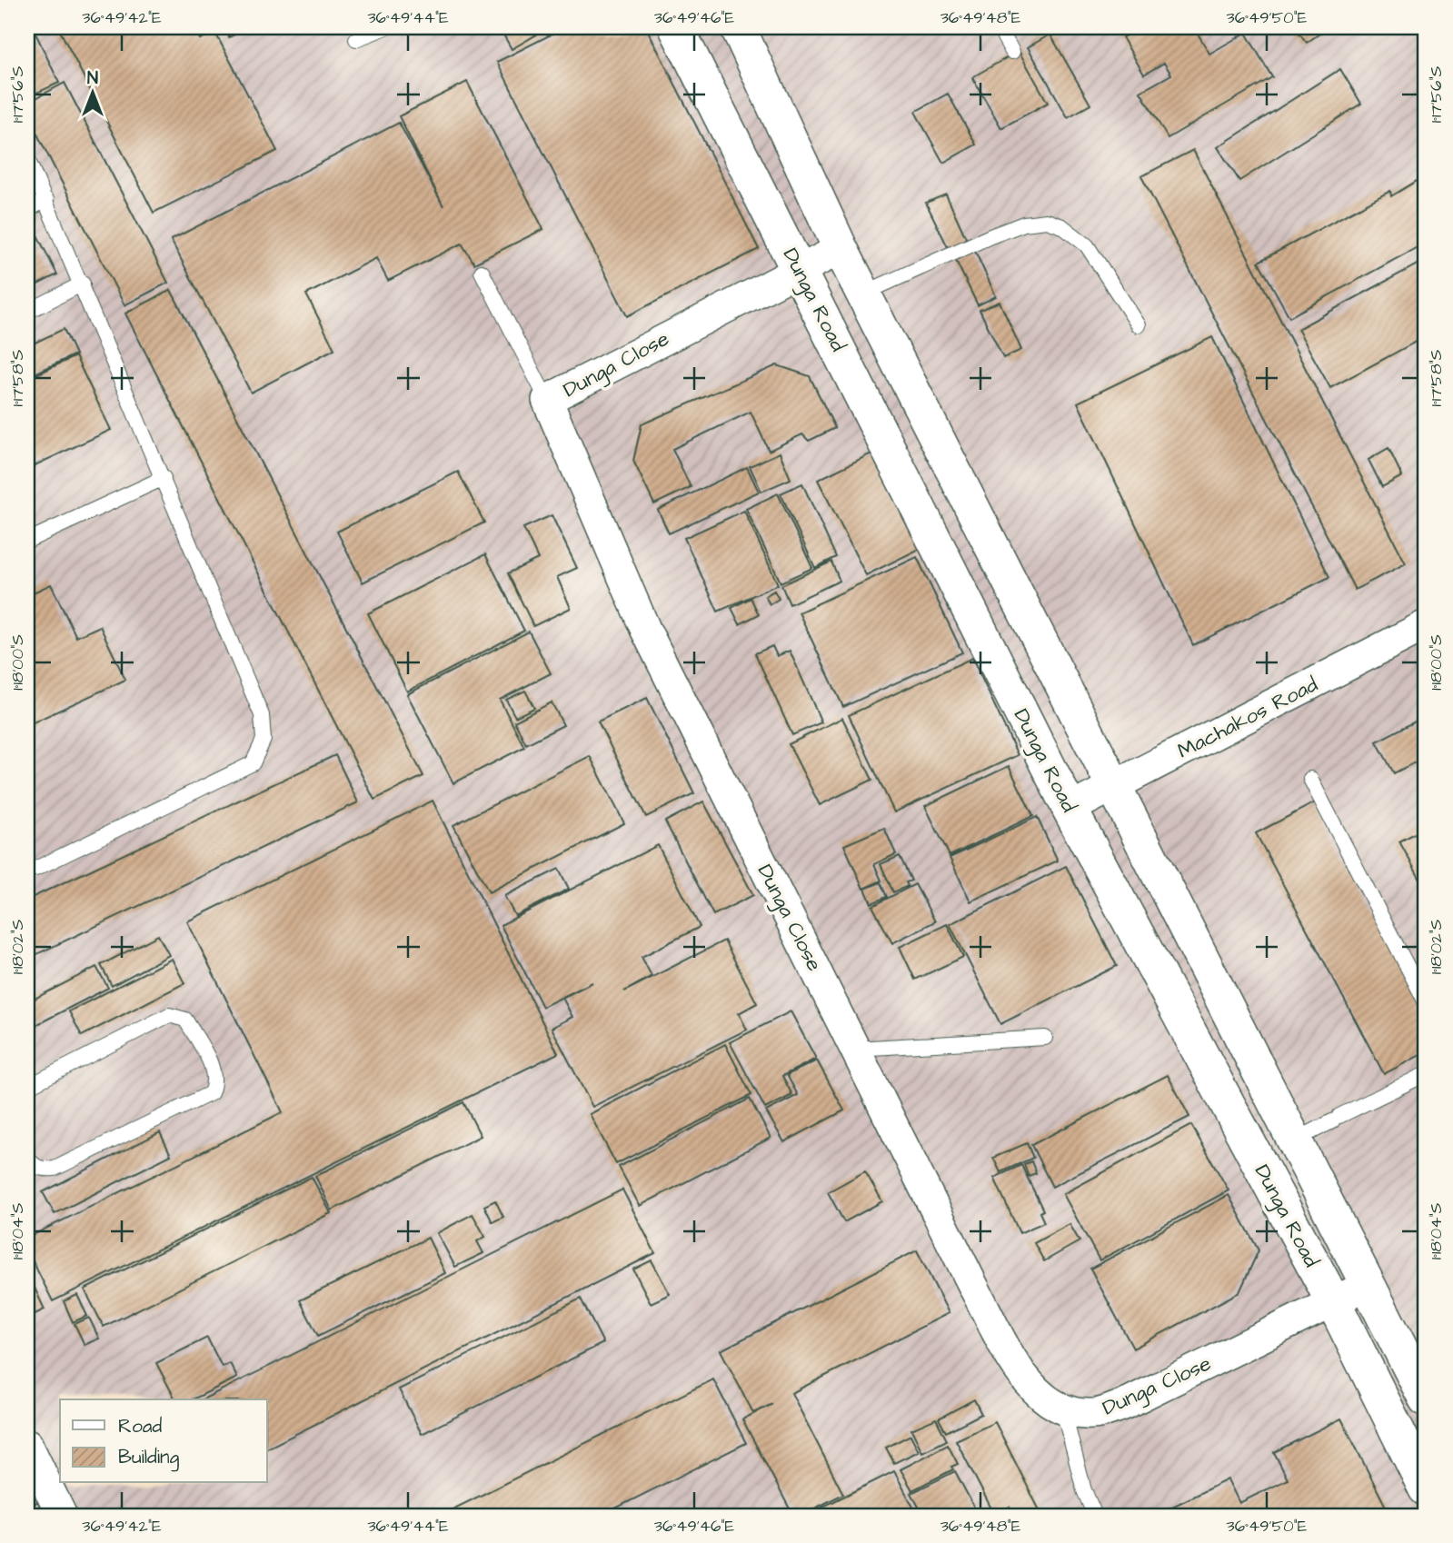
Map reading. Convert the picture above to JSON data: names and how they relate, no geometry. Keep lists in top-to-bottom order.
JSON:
{
  "streets": {
    "street": ["Dunga Road", "Dunga Close", "Machakos Road"]
  },
  "crossings": [
    ["Dunga Road", "Dunga Close"],
    ["Dunga Road", "Machakos Road"]
  ],
  "legend": ["Road", "Building"],
  "north": "top",
  "coordinates": [
    "36°49'42\"E",
    "36°49'44\"E",
    "36°49'46\"E",
    "36°49'48\"E",
    "36°49'50\"E",
    "1°17'56\"S",
    "1°17'58\"S",
    "1°18'00\"S",
    "1°18'02\"S",
    "1°18'04\"S"
  ]
}
